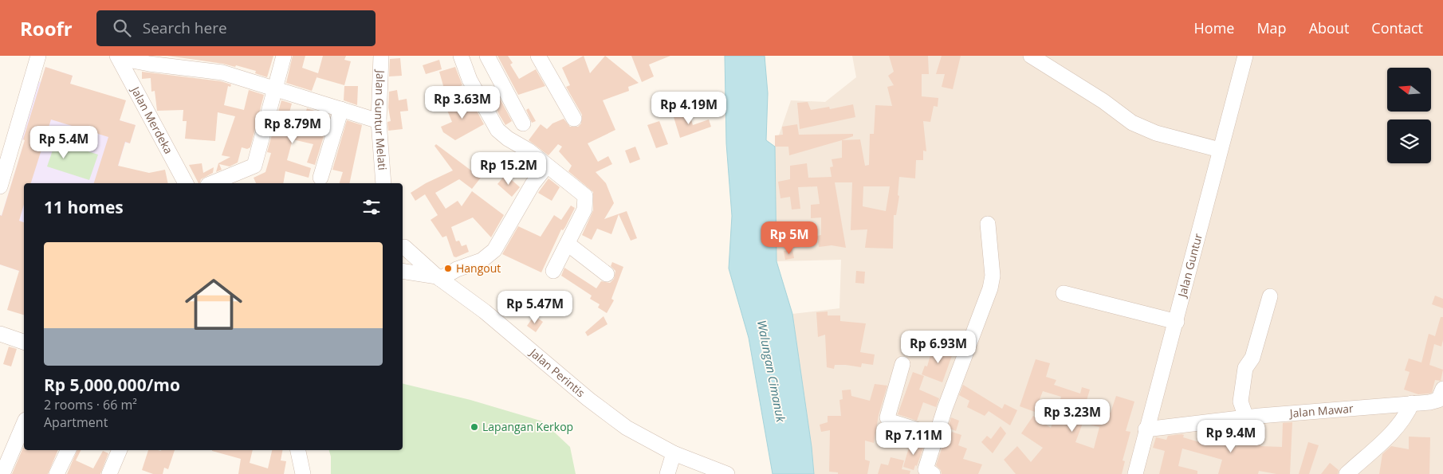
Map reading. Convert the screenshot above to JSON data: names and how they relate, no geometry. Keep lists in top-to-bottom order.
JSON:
{
  "streets": {
    "street": [
      "Jalan Merdeka",
      "Jalan Guntur Melati",
      "Jalan Guntur",
      "Jalan Perintis",
      "Jalan Mawar"
    ]
  },
  "crossings": [
    ["Jalan Guntur", "Jalan Mawar"]
  ],
  "water": ["Walungan Cimanuk"],
  "places": ["Hangout", "Lapangan Kerkop"],
  "north": "left",
  "page": {
    "header": "Roofr",
    "search": "Search here",
    "nav": [
      "Home",
      "Map",
      "About",
      "Contact"
    ],
    "price": [
      "Rp 3.63M",
      "Rp 4.19M",
      "Rp 8.79M",
      "Rp 5.4M",
      "Rp 15.2M",
      "Rp 5M",
      "Rp 5.47M",
      "Rp 6.93M",
      "Rp 3.23M",
      "Rp 9.4M",
      "Rp 7.11M"
    ],
    "heading": "11 homes",
    "list": [
      {
        "name": "Rp 5,000,000/mo",
        "note": "2 rooms · 66 m² · Apartment"
      }
    ]
  }
}
